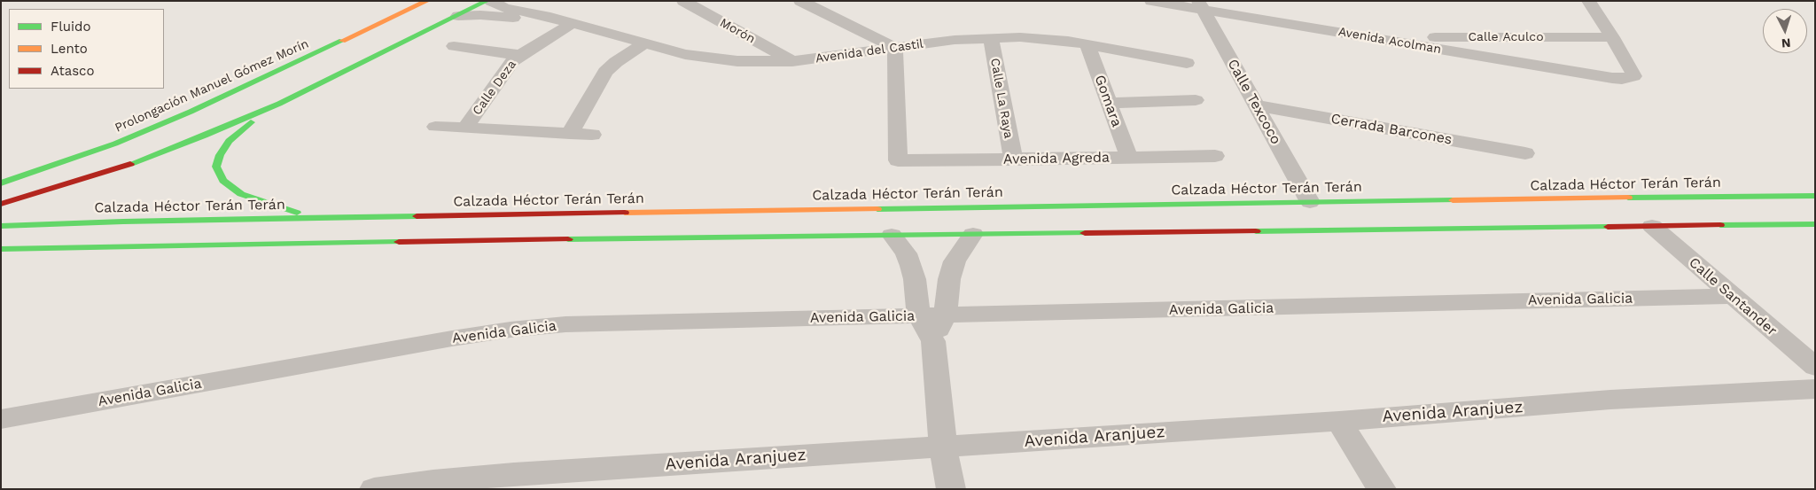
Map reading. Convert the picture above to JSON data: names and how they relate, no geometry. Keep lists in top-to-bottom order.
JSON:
{
  "streets": {
    "main road": ["Prolongación Manuel Gómez Morín", "Calzada Héctor Terán Terán"],
    "street": [
      "Morón",
      "Calle Aculco",
      "Avenida Acolman",
      "Avenida del Castil",
      "Calle Deza",
      "Calle La Raya",
      "Gomara",
      "Calle Texcoco",
      "Cerrada Barcones",
      "Avenida Agreda",
      "Calle Santander",
      "Avenida Galicia",
      "Avenida Aranjuez"
    ]
  },
  "crossings": [
    ["Morón", "Avenida del Castil"],
    ["Calle Aculco", "Avenida Acolman"],
    ["Avenida Acolman", "Calle Texcoco"],
    ["Avenida del Castil", "Calle Deza"],
    ["Avenida del Castil", "Calle La Raya"],
    ["Avenida del Castil", "Gomara"],
    ["Avenida del Castil", "Avenida Agreda"],
    ["Calle La Raya", "Avenida Agreda"],
    ["Gomara", "Avenida Agreda"],
    ["Calle Texcoco", "Cerrada Barcones"],
    ["Calle Texcoco", "Calzada Héctor Terán Terán"],
    ["Calle Santander", "Avenida Galicia"]
  ],
  "legend": ["Fluido", "Lento", "Atasco"],
  "north": "bottom"
}
